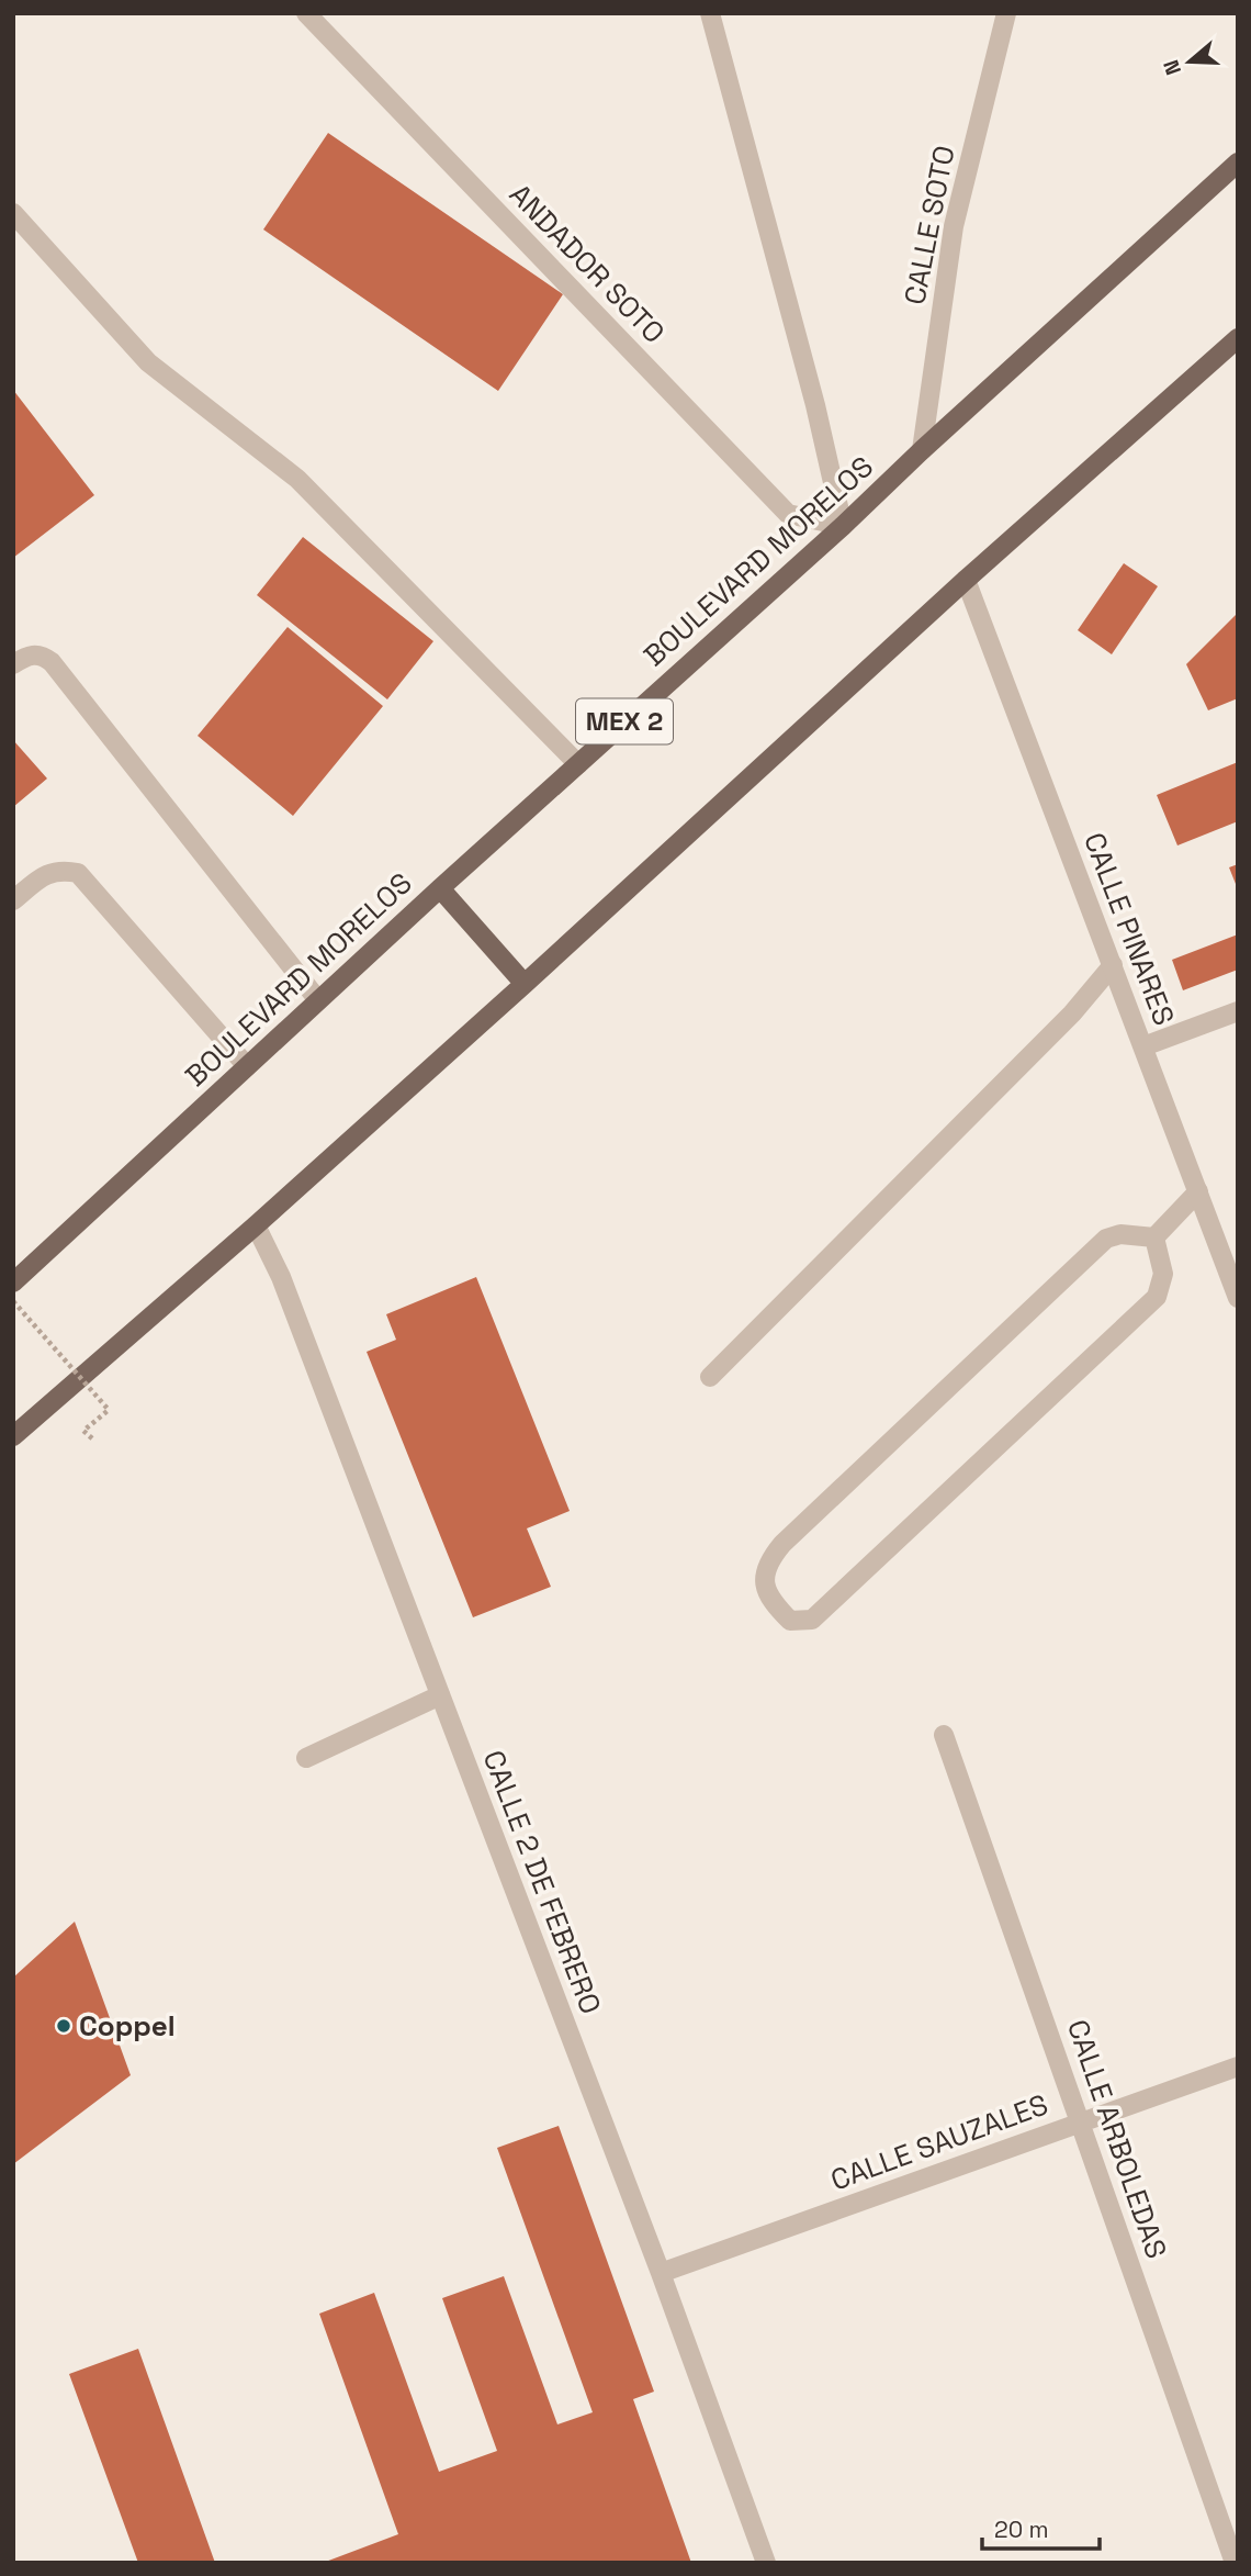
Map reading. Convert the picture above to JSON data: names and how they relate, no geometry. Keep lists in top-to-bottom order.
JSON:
{
  "streets": {
    "main road": ["BOULEVARD MORELOS", "MEX 2"],
    "street": [
      "CALLE SOTO",
      "ANDADOR SOTO",
      "CALLE PINARES",
      "CALLE 2 DE FEBRERO",
      "CALLE ARBOLEDAS",
      "CALLE SAUZALES"
    ]
  },
  "crossings": [
    ["CALLE SOTO", "BOULEVARD MORELOS"],
    ["ANDADOR SOTO", "BOULEVARD MORELOS"],
    ["CALLE 2 DE FEBRERO", "CALLE SAUZALES"],
    ["CALLE ARBOLEDAS", "CALLE SAUZALES"]
  ],
  "places": ["Coppel"],
  "scale_bar": "20 m",
  "north": "left"
}
